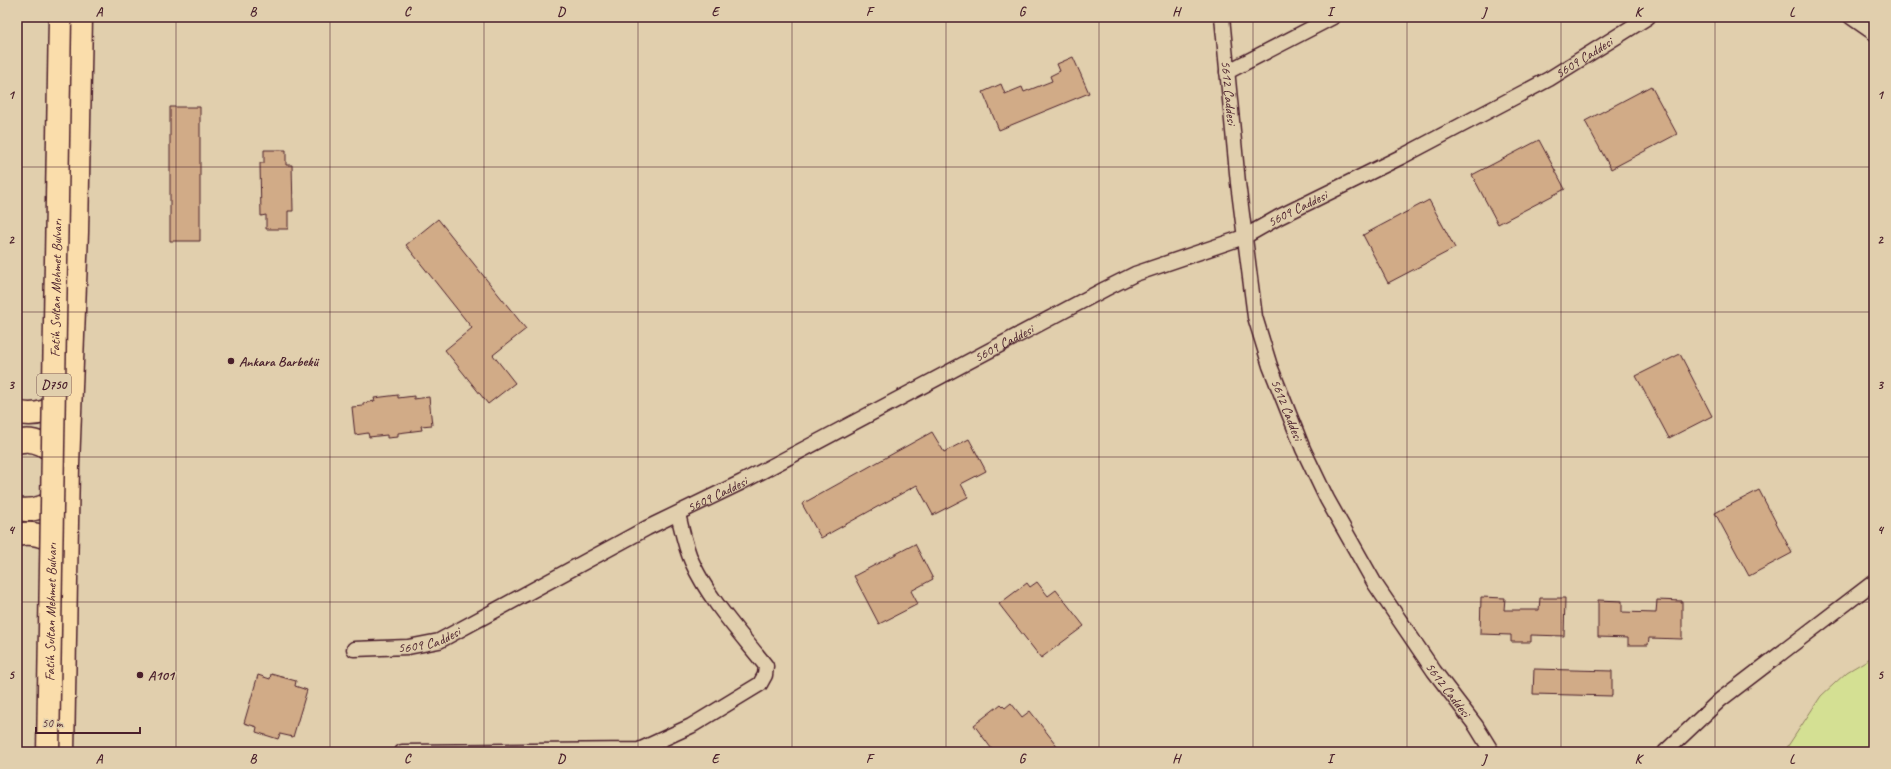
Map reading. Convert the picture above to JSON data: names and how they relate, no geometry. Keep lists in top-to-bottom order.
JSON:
{
  "streets": {
    "highway": ["Fatih Sultan Mehmet Bulvarı", "D750"],
    "street": ["5609 Caddesi", "5612 Caddesi"]
  },
  "crossings": [
    ["5609 Caddesi", "5612 Caddesi"]
  ],
  "places": ["Ankara Barbekü", "A101"],
  "scale_bar": "50 m",
  "grid": {
    "columns": [
      "A",
      "B",
      "C",
      "D",
      "E",
      "F",
      "G",
      "H",
      "I",
      "J",
      "K",
      "L"
    ],
    "rows": [
      "1",
      "2",
      "3",
      "4",
      "5"
    ]
  }
}
